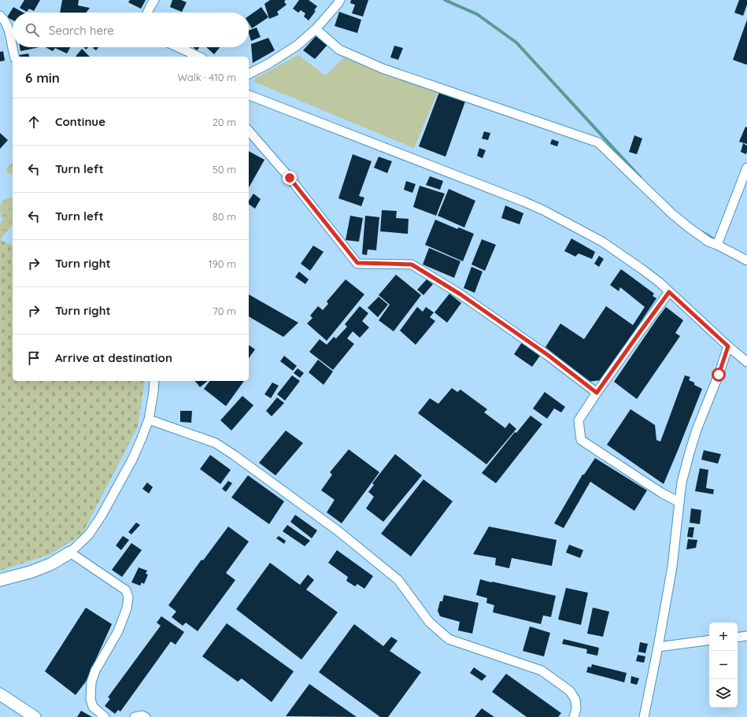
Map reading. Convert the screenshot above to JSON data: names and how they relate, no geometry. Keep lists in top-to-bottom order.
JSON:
{
  "page": {
    "search": "Search here",
    "heading": ["6 min", "Walk · 410 m"],
    "list": [
      ["Continue", "20 m"],
      ["Turn left", "50 m"],
      ["Turn left", "80 m"],
      ["Turn right", "190 m"],
      ["Turn right", "70 m"],
      "Arrive at destination"
    ],
    "map_buttons": ["+", "−"]
  }
}
